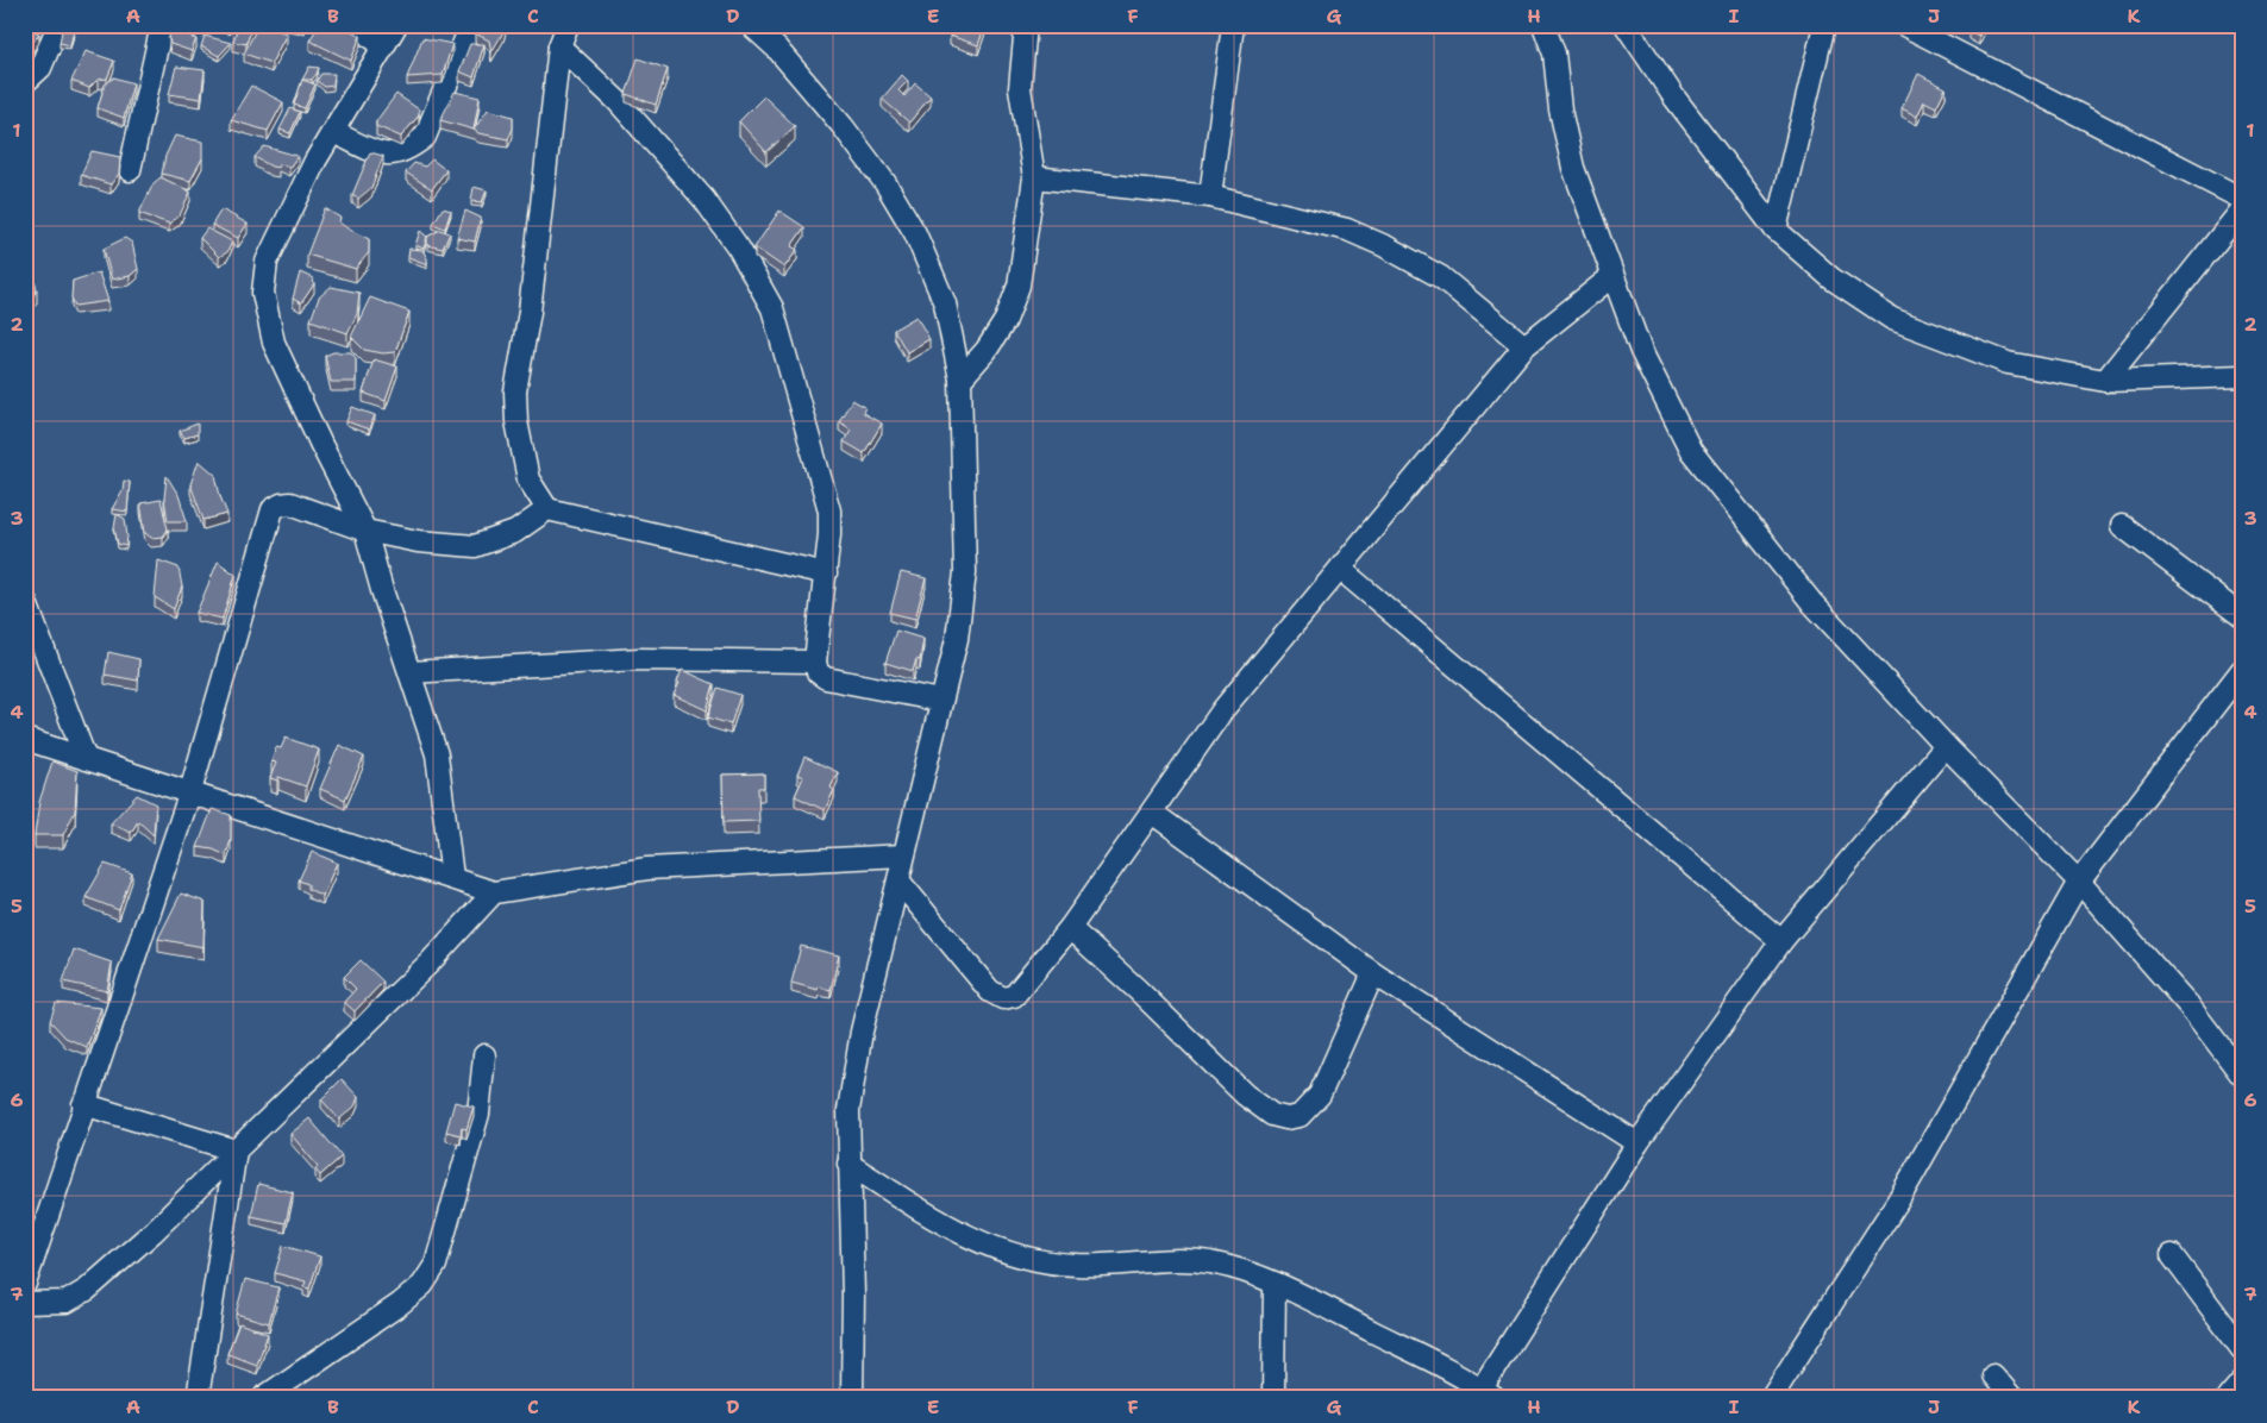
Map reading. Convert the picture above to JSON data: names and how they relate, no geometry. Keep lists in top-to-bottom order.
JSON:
{
  "grid": {
    "columns": [
      "A",
      "B",
      "C",
      "D",
      "E",
      "F",
      "G",
      "H",
      "I",
      "J",
      "K"
    ],
    "rows": [
      "1",
      "2",
      "3",
      "4",
      "5",
      "6",
      "7"
    ]
  }
}
